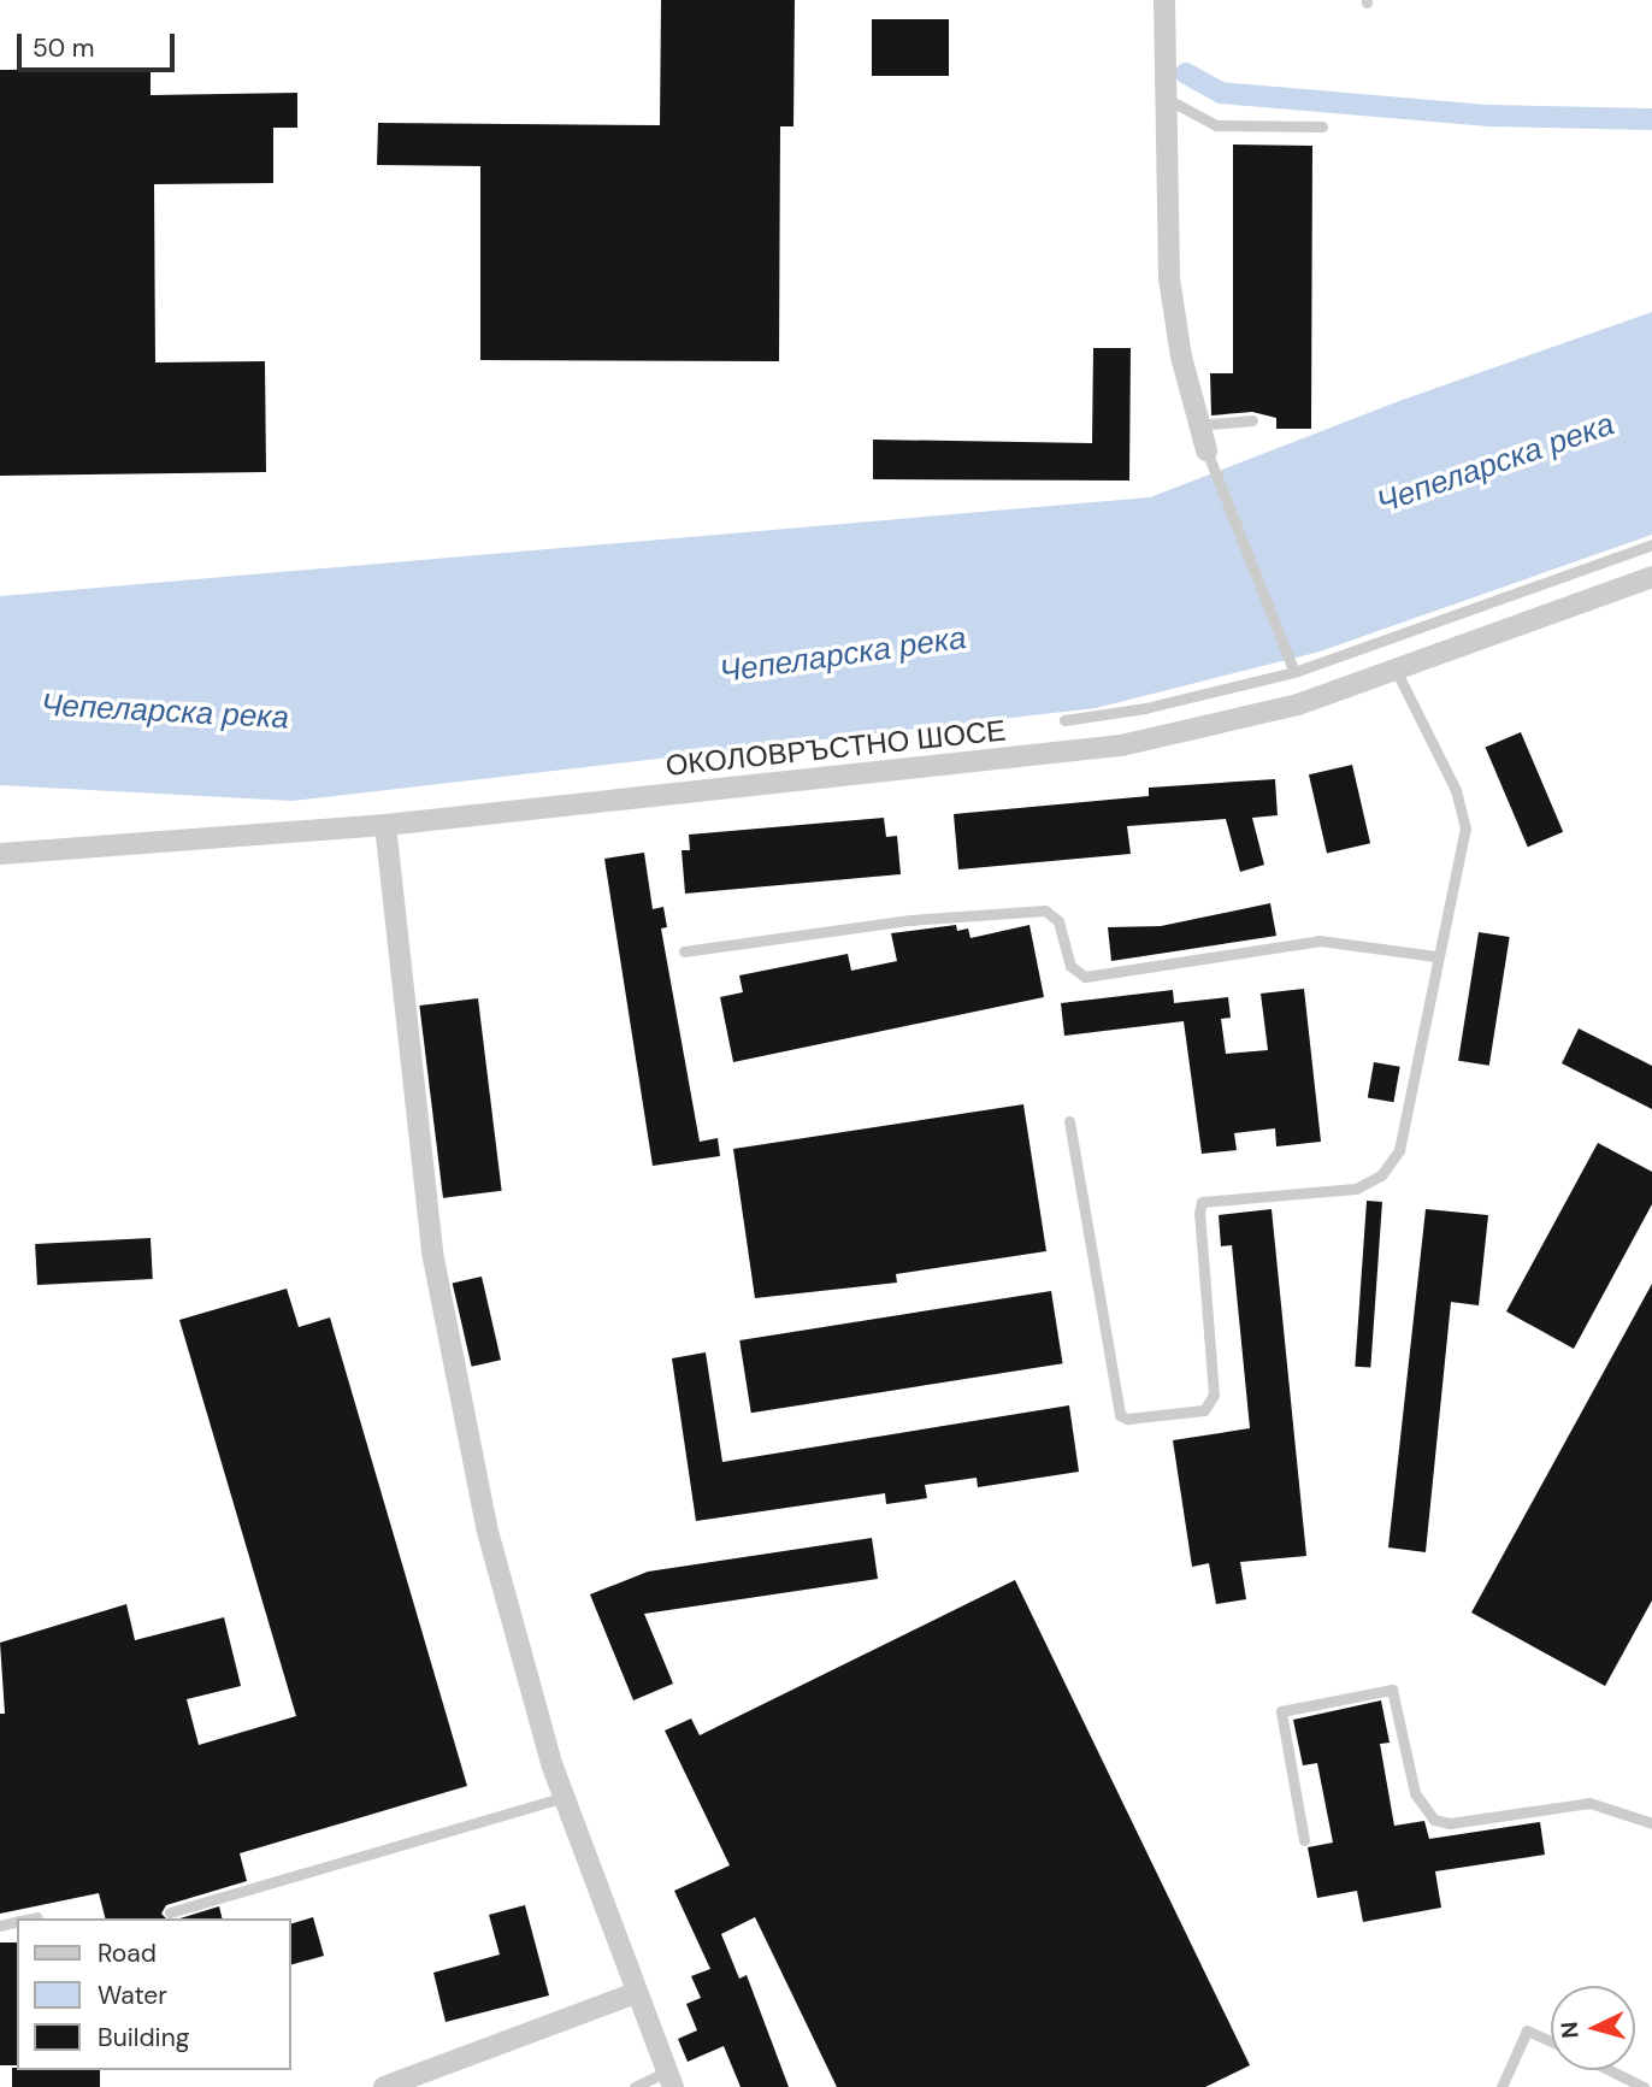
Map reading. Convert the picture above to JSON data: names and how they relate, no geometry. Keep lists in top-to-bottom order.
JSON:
{
  "streets": {
    "street": ["ОКОЛОВРЪСТНО ШОСЕ"]
  },
  "water": ["Чепеларска река"],
  "legend": ["Road", "Water", "Building"],
  "scale_bar": "50 m",
  "north": "left"
}
